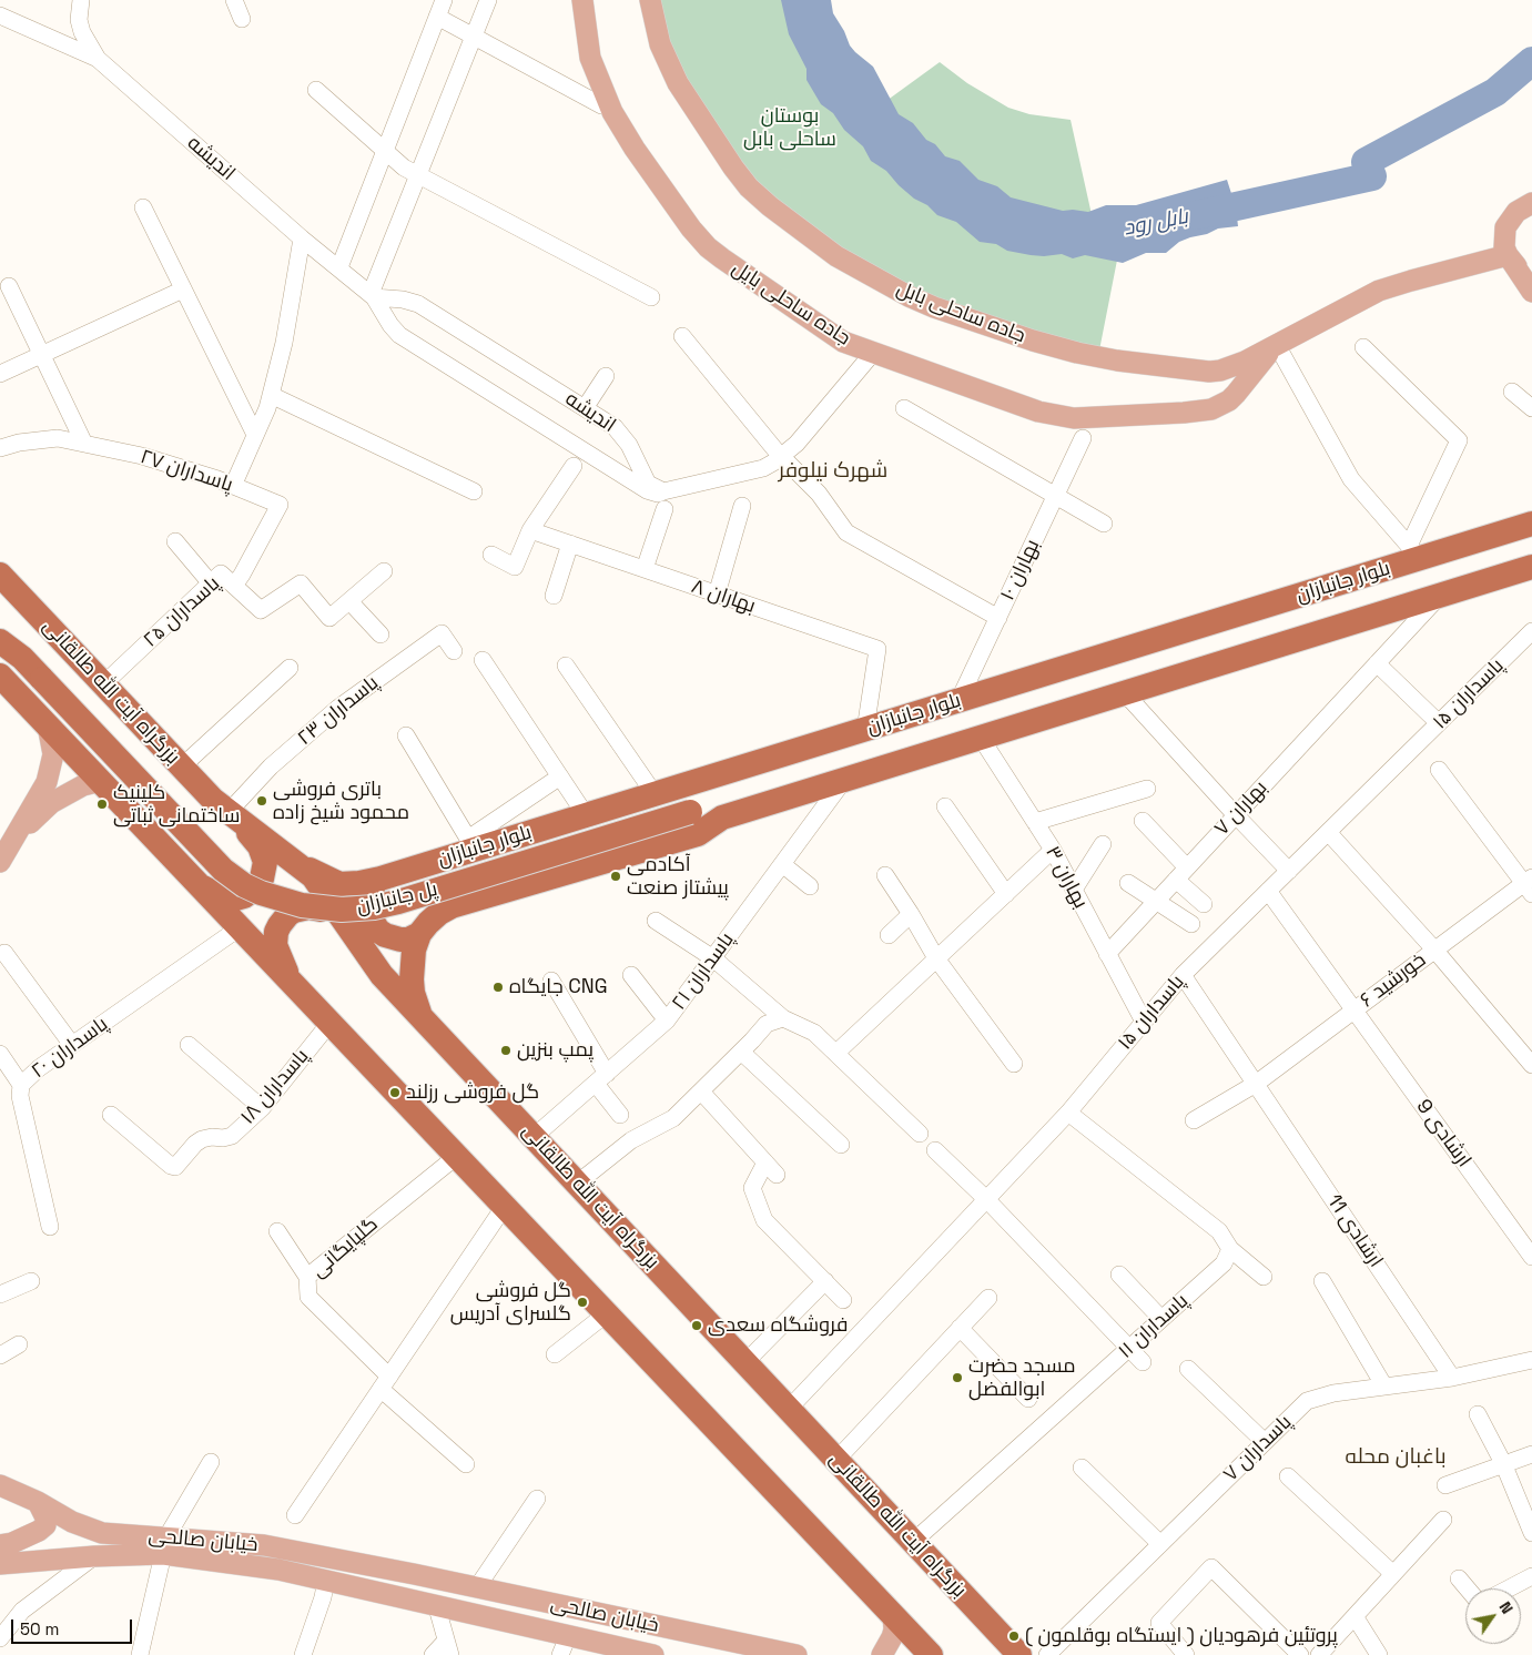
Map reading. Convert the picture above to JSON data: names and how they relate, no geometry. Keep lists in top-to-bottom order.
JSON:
{
  "streets": {
    "highway": ["بلوار جانبازان", "بزرگراه آیت الله طالقانی", "پل جانبازان"],
    "main road": [
      "جاده ساحلی بایل",
      "جاده ساحلی بابل",
      "خيابان صالحی",
      "خیابان صالحی"
    ],
    "street": [
      "اندیشه",
      "پاسداران ۲۷",
      "بهاران ۱۰",
      "بهاران ۸",
      "پاسداران ۲۵",
      "پاسداران ۱۵",
      "پاسداران ۲۳",
      "بهاران ۷",
      "بهاران ۳",
      "پاسداران ۲۱",
      "خورشید ۶",
      "پاسداران ۲۰",
      "پاسداران ۱۸",
      "ارشادی 9",
      "ارشادی 11",
      "گلپایگانی",
      "پاسداران ١١",
      "پاسداران ۷"
    ]
  },
  "crossings": [
    ["جاده ساحلی بایل", "جاده ساحلی بابل"],
    ["پاسداران ۲۷", "پاسداران ۲۵"],
    ["بهاران ۱۰", "بلوار جانبازان"],
    ["بلوار جانبازان", "بهاران ۸"],
    ["بلوار جانبازان", "بزرگراه آیت الله طالقانی"],
    ["پاسداران ۲۵", "بزرگراه آیت الله طالقانی"],
    ["بزرگراه آیت الله طالقانی", "پاسداران ۱۵"],
    ["بزرگراه آیت الله طالقانی", "پاسداران ۲۳"],
    ["بزرگراه آیت الله طالقانی", "پاسداران ۲۱"],
    ["بزرگراه آیت الله طالقانی", "پاسداران ١١"],
    ["پاسداران ۱۵", "بهاران ۳"],
    ["پاسداران ۱۵", "ارشادی 9"],
    ["پاسداران ۱۵", "ارشادی 11"],
    ["بهاران ۷", "بهاران ۳"],
    ["خورشید ۶", "ارشادی 9"],
    ["خورشید ۶", "ارشادی 11"],
    ["ارشادی 11", "پاسداران ۷"],
    ["خيابان صالحی", "خیابان صالحی"]
  ],
  "districts": ["شهرک نیلوفر", "باغبان محله"],
  "water": ["بابل رود"],
  "parks": ["بوستان ساحلی بابل"],
  "places": [
    "باتری فروشی محمود شیخ زاده",
    "کلینیک ساختمانی ثباتی",
    "آکادمی پیشتاز صنعت",
    "جایگاه CNG",
    "پمپ بنزین",
    "گل فروشی رزلند",
    "گل فروشی گلسرای آدریس",
    "فروشگاه سعدی",
    "مسجد حضرت ابوالفضل",
    "پروتئین فرهودیان ( ایستگاه بوقلمون )"
  ],
  "scale_bar": "50 m",
  "north": "top right"
}
